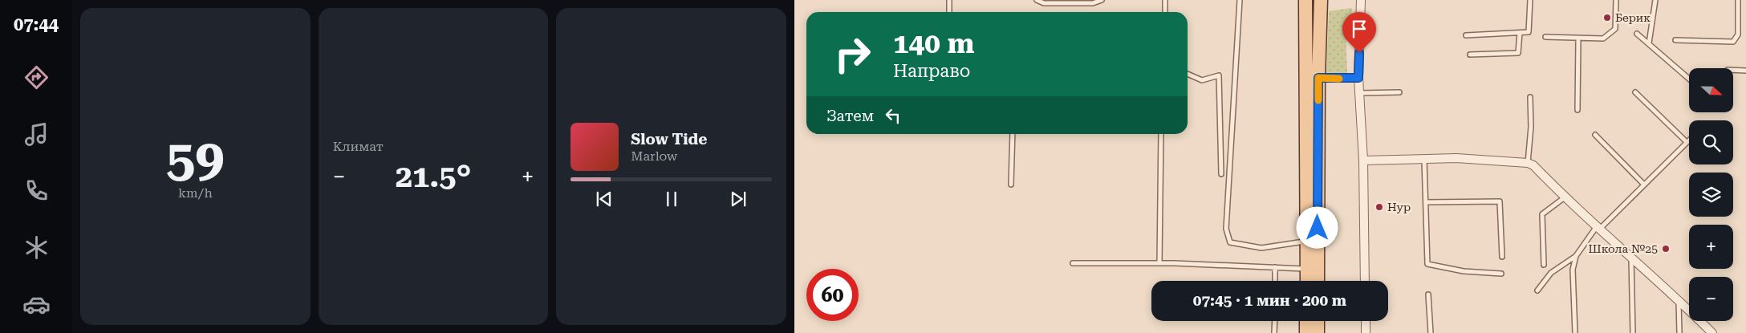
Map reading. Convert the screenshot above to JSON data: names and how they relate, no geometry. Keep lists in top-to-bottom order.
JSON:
{
  "places": ["Берик", "Нур", "Школа №25"],
  "north": "right",
  "page": {
    "tabs": "07:44",
    "tile": [
      ["59", "km/h"],
      "Климат"
    ],
    "turn": ["140 m", "Направо"],
    "map_buttons": ["+", "−"],
    "then": "Затем",
    "song": ["Slow Tide", "Marlow"],
    "heat": ["−", "21.5°", "+"],
    "limit": "60",
    "trip": "07:45 · 1 мин · 200 m"
  }
}
